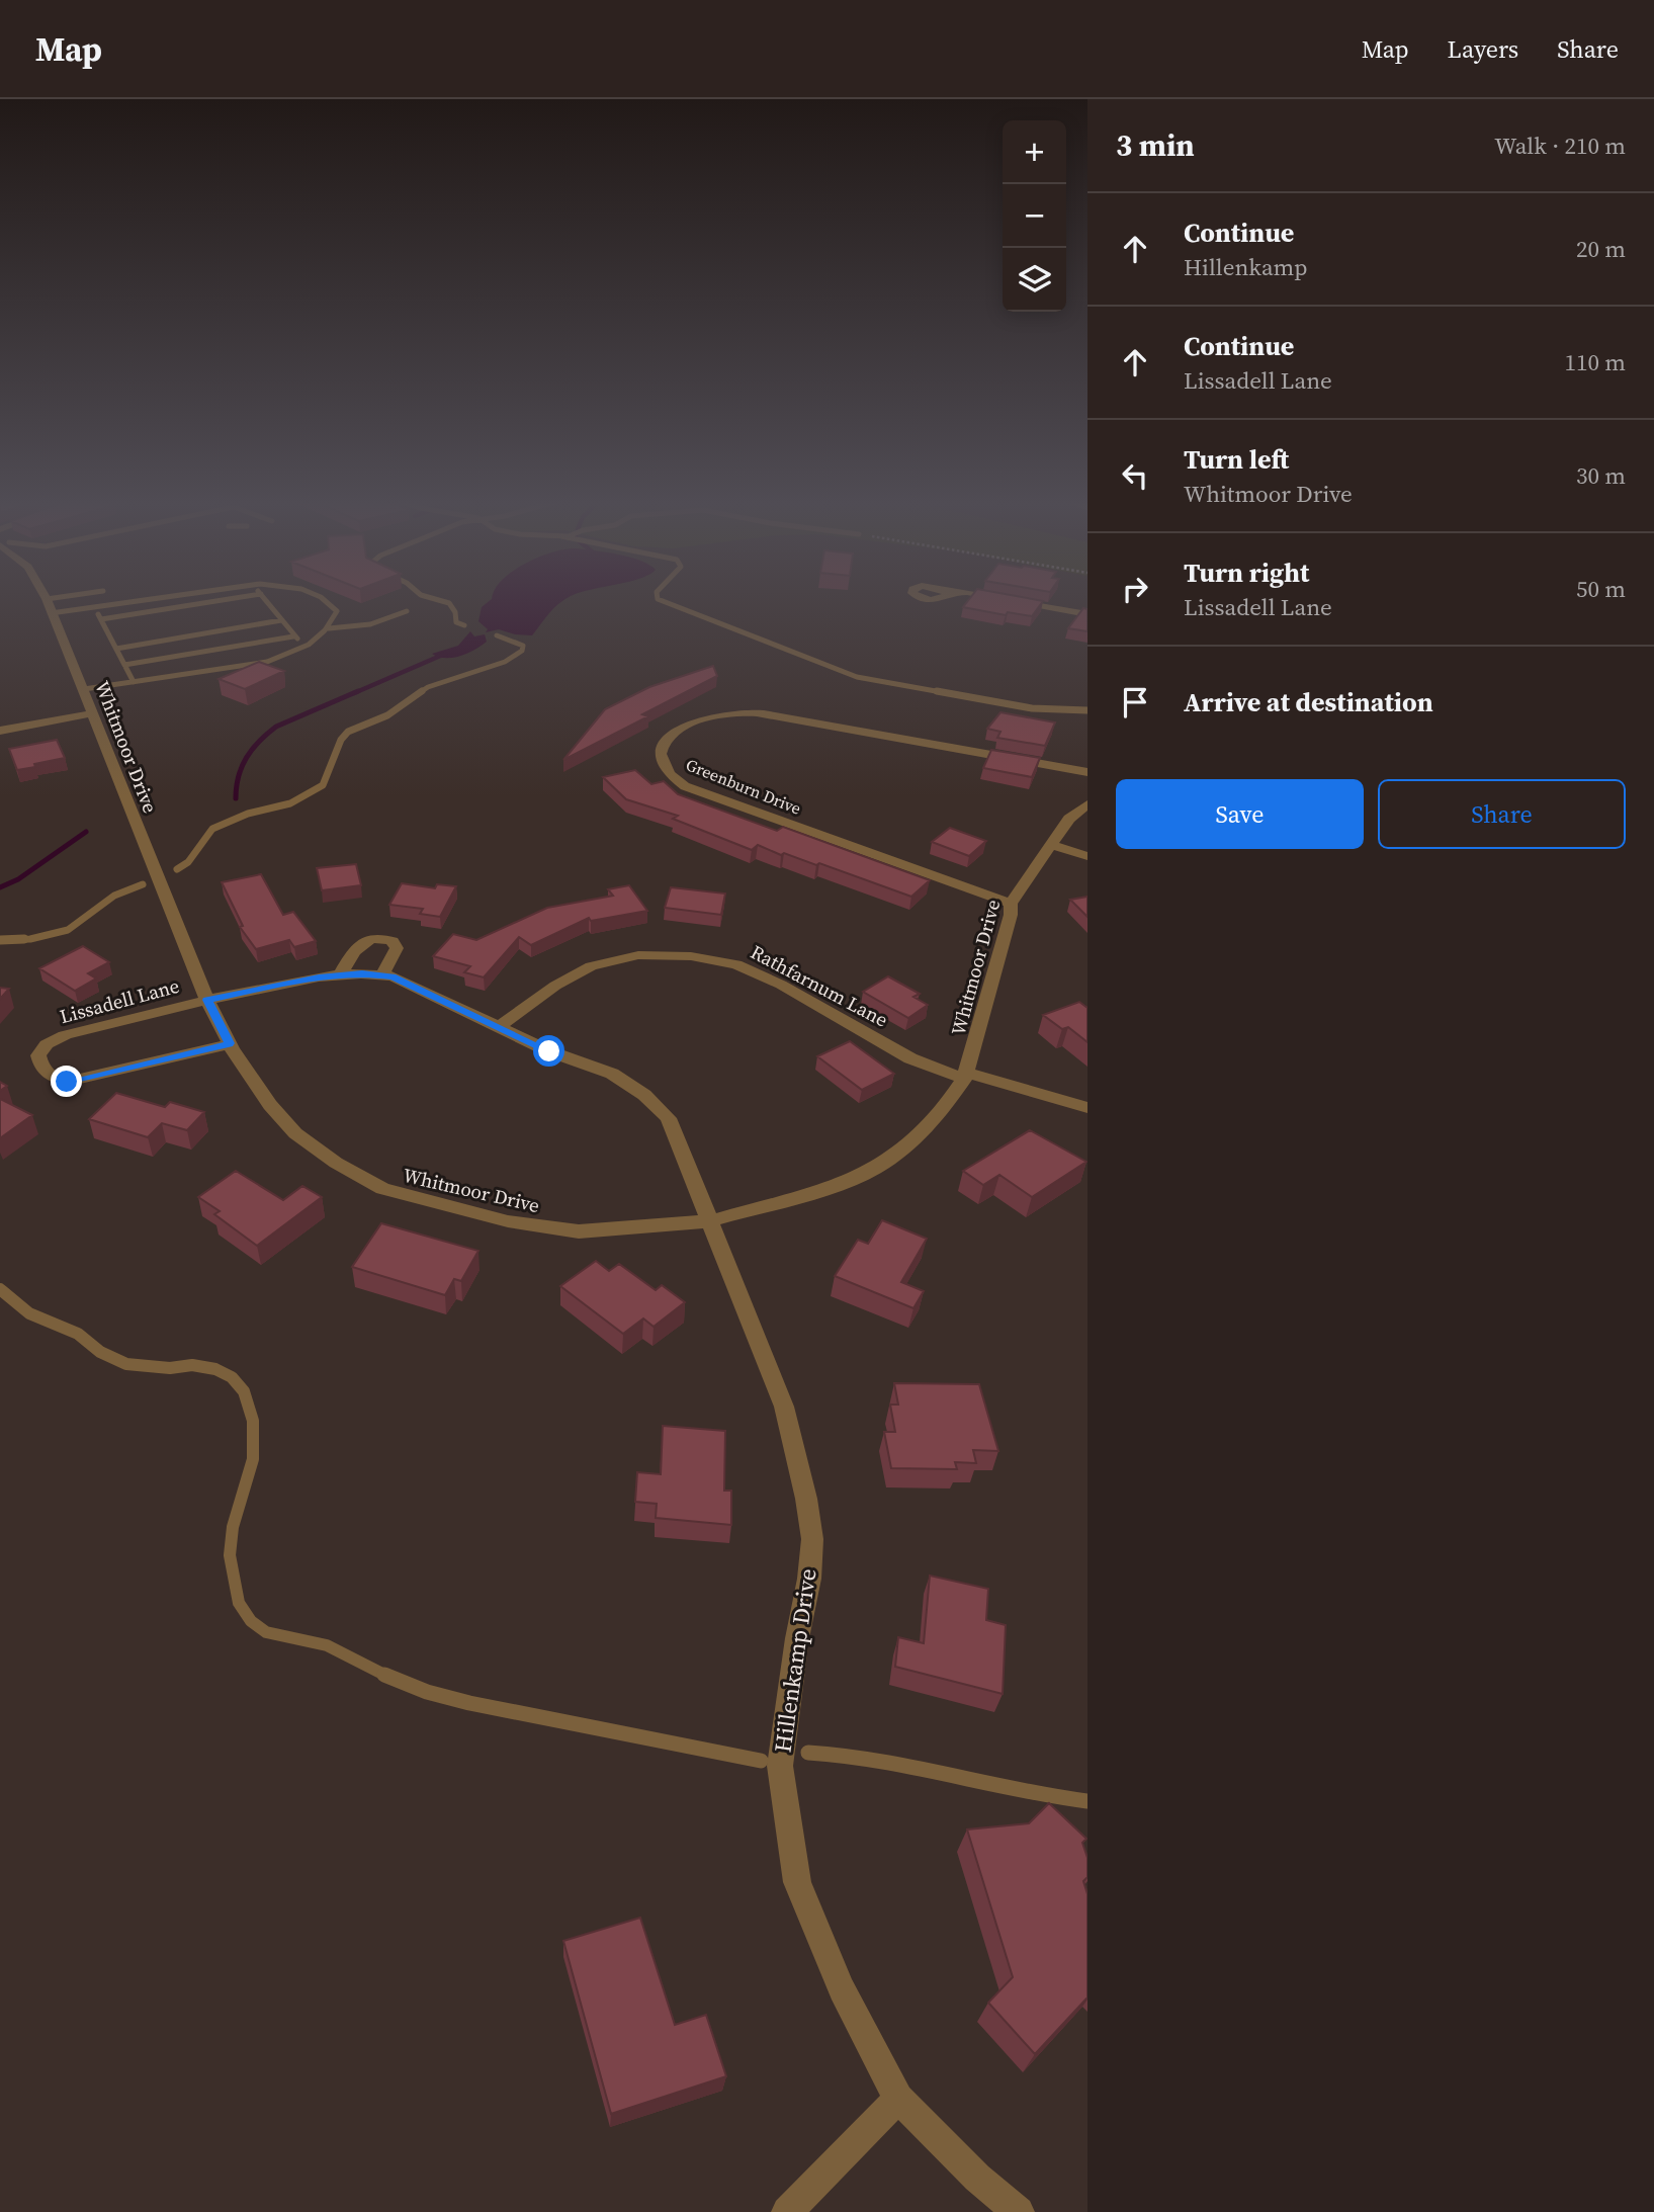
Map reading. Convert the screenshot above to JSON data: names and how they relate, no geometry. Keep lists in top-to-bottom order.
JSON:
{
  "streets": {
    "street": [
      "Whitmoor Drive",
      "Greenburn Drive",
      "Rathfarnum Lane",
      "Lissadell Lane",
      "Hillenkamp Drive"
    ]
  },
  "crossings": [
    ["Whitmoor Drive", "Greenburn Drive"],
    ["Whitmoor Drive", "Rathfarnum Lane"],
    ["Whitmoor Drive", "Lissadell Lane"],
    ["Whitmoor Drive", "Hillenkamp Drive"],
    ["Rathfarnum Lane", "Lissadell Lane"],
    ["Rathfarnum Lane", "Hillenkamp Drive"],
    ["Lissadell Lane", "Hillenkamp Drive"]
  ],
  "page": {
    "header": "Map",
    "nav": ["Map", "Layers", "Share"],
    "heading": ["3 min", "Walk · 210 m"],
    "map_buttons": ["+", "−"],
    "list": [
      ["Continue", "Hillenkamp", "20 m"],
      ["Continue", "Lissadell Lane", "110 m"],
      ["Turn left", "Whitmoor Drive", "30 m"],
      ["Turn right", "Lissadell Lane", "50 m"],
      "Arrive at destination"
    ],
    "buttons": ["Save", "Share"]
  }
}
